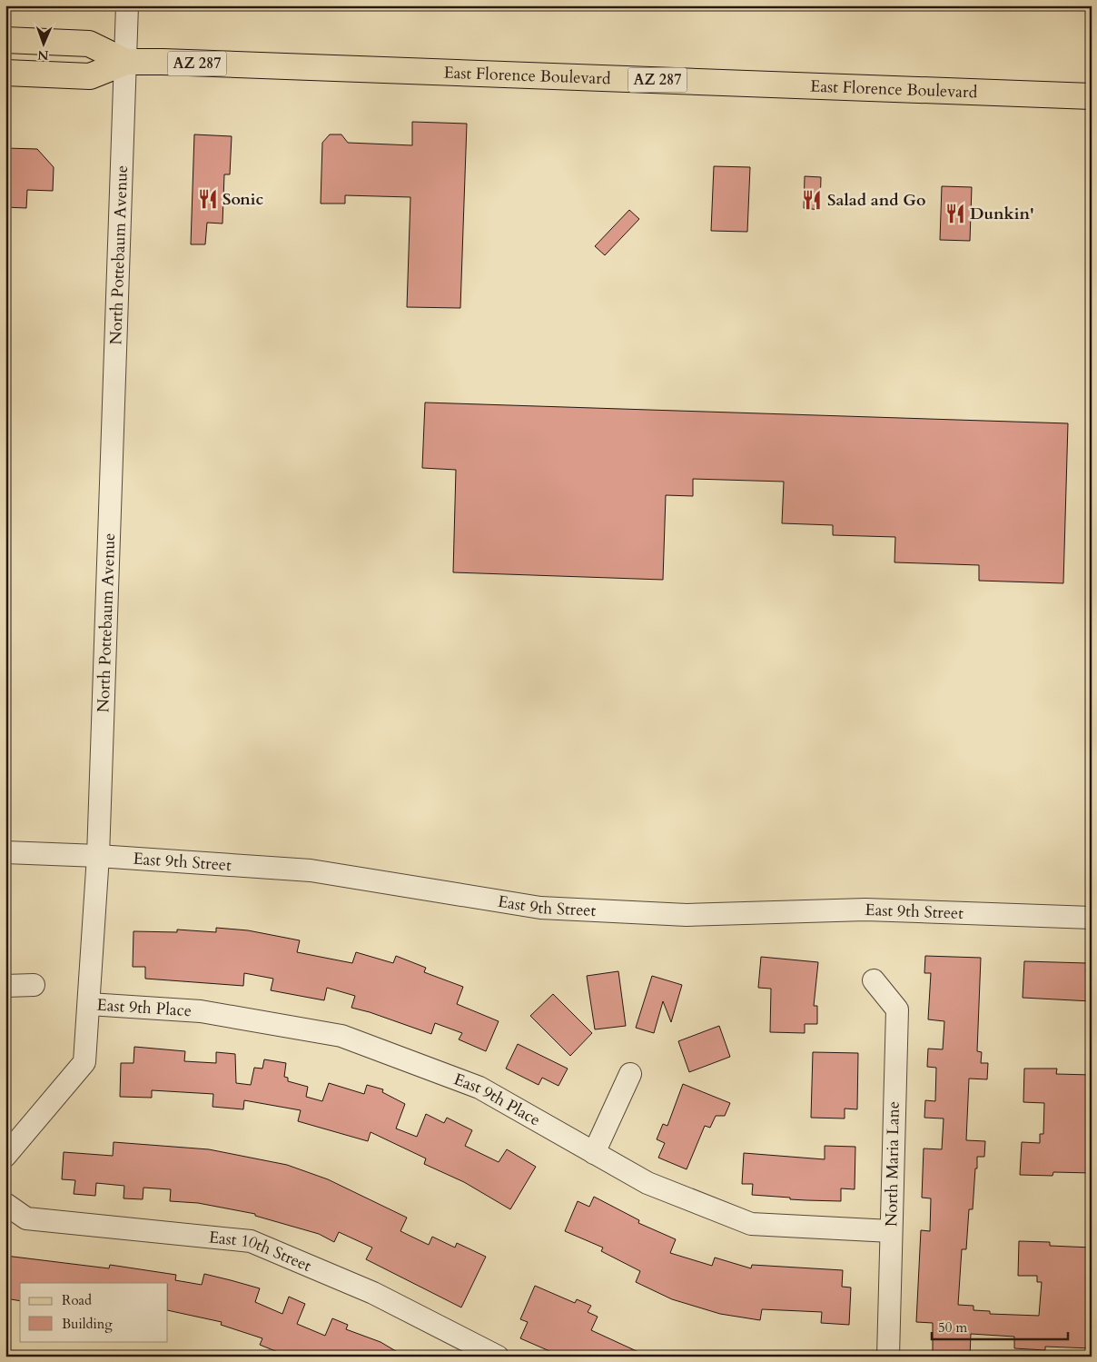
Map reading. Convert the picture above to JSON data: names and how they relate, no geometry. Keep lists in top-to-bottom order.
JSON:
{
  "streets": {
    "main road": ["AZ 287", "East Florence Boulevard"],
    "street": [
      "North Pottebaum Avenue",
      "East 9th Street",
      "East 9th Place",
      "North Maria Lane",
      "East 10th Street"
    ]
  },
  "crossings": [
    ["East Florence Boulevard", "North Pottebaum Avenue"],
    ["North Pottebaum Avenue", "East 9th Street"],
    ["North Pottebaum Avenue", "East 9th Place"],
    ["East 9th Place", "North Maria Lane"]
  ],
  "places": {
    "restaurant": ["Sonic", "Salad and Go", "Dunkin'"]
  },
  "legend": ["Road", "Building"],
  "scale_bar": "50 m",
  "north": "bottom"
}
